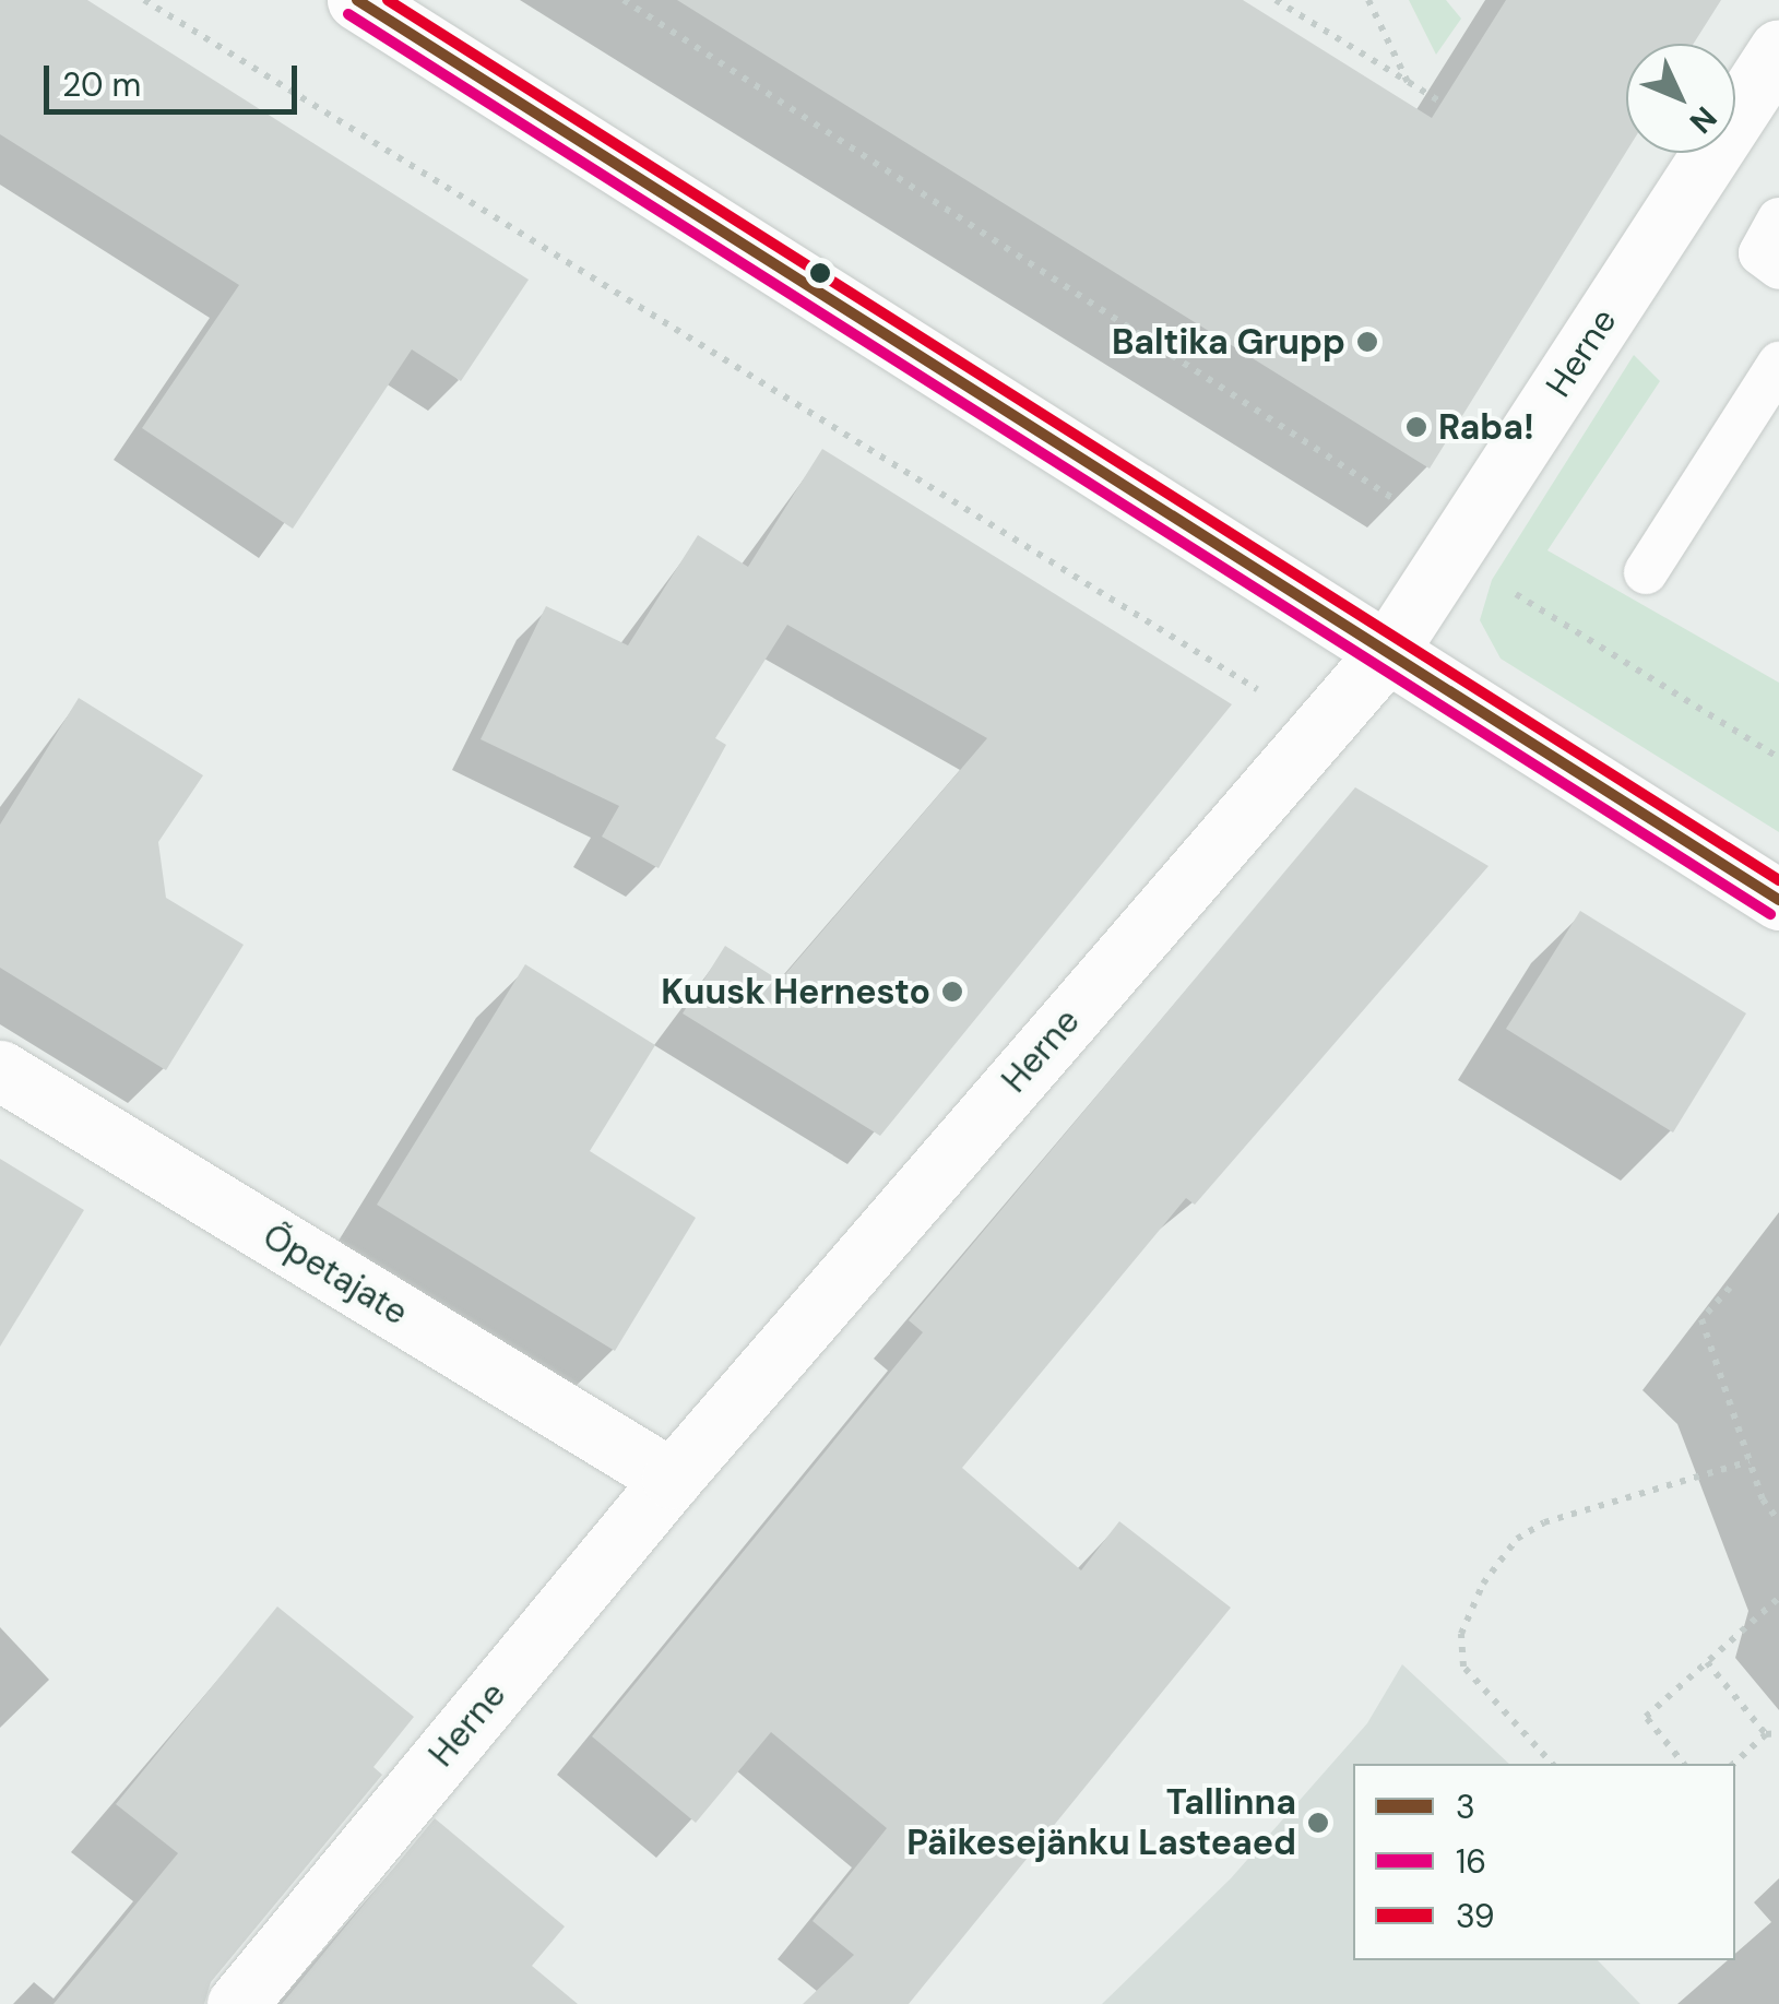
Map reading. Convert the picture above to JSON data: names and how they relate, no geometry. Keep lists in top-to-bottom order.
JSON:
{
  "streets": {
    "street": ["Herne", "Õpetajate"]
  },
  "crossings": [
    ["Herne", "Õpetajate"]
  ],
  "places": [
    "Baltika Grupp",
    "Raba!",
    "Kuusk Hernesto",
    "Tallinna Päikesejänku Lasteaed"
  ],
  "lines": ["transit line 3", "transit line 39", "transit line 16"],
  "legend": ["3", "16", "39"],
  "scale_bar": "20 m",
  "north": "bottom right"
}
